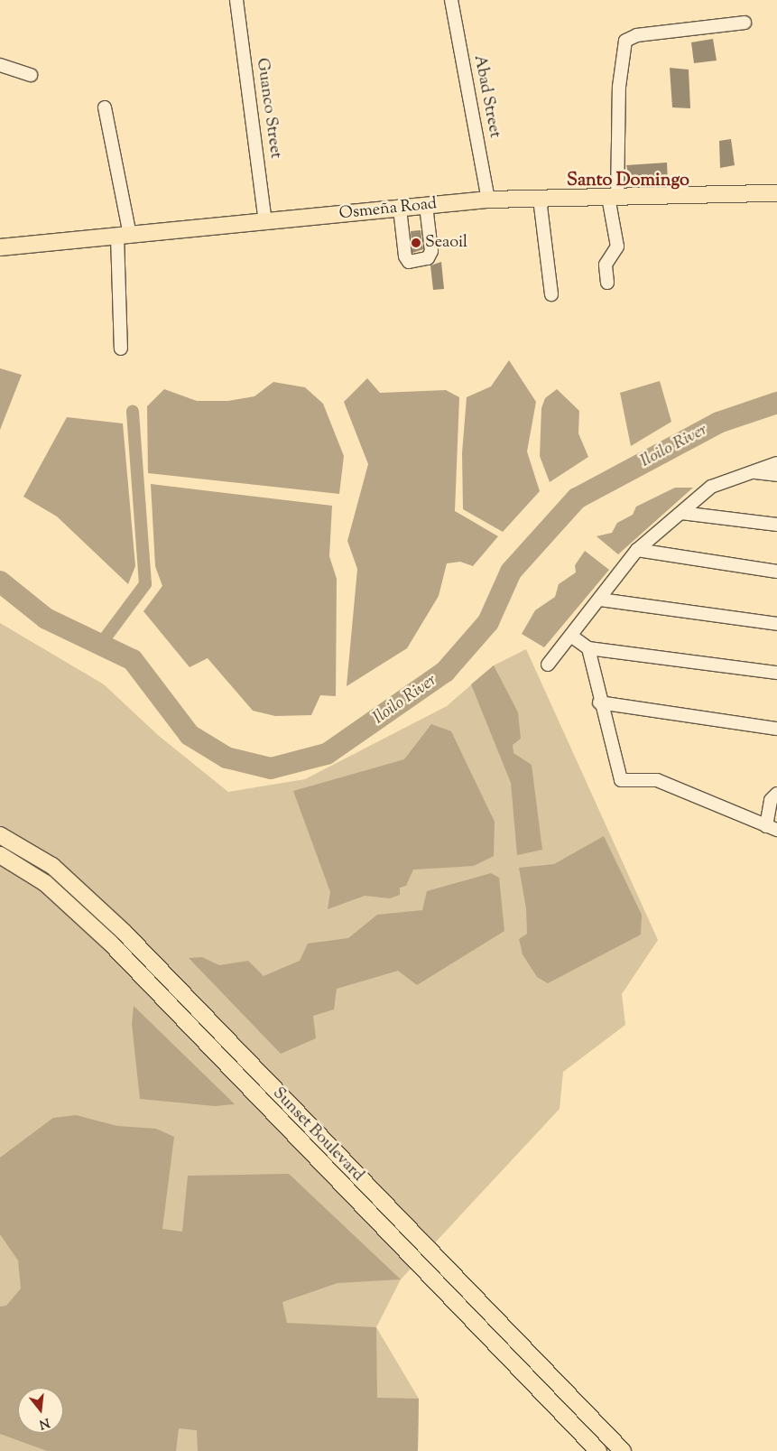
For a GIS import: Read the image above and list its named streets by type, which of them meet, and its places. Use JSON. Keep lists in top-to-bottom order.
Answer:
{
  "streets": {
    "main road": ["Osmeña Road", "Sunset Boulevard"],
    "street": ["Abad Street", "Guanco Street"]
  },
  "crossings": [
    ["Abad Street", "Osmeña Road"],
    ["Guanco Street", "Osmeña Road"]
  ],
  "districts": ["Santo Domingo"],
  "water": ["Iloilo River"],
  "places": ["Seaoil"],
  "north": "bottom"
}
